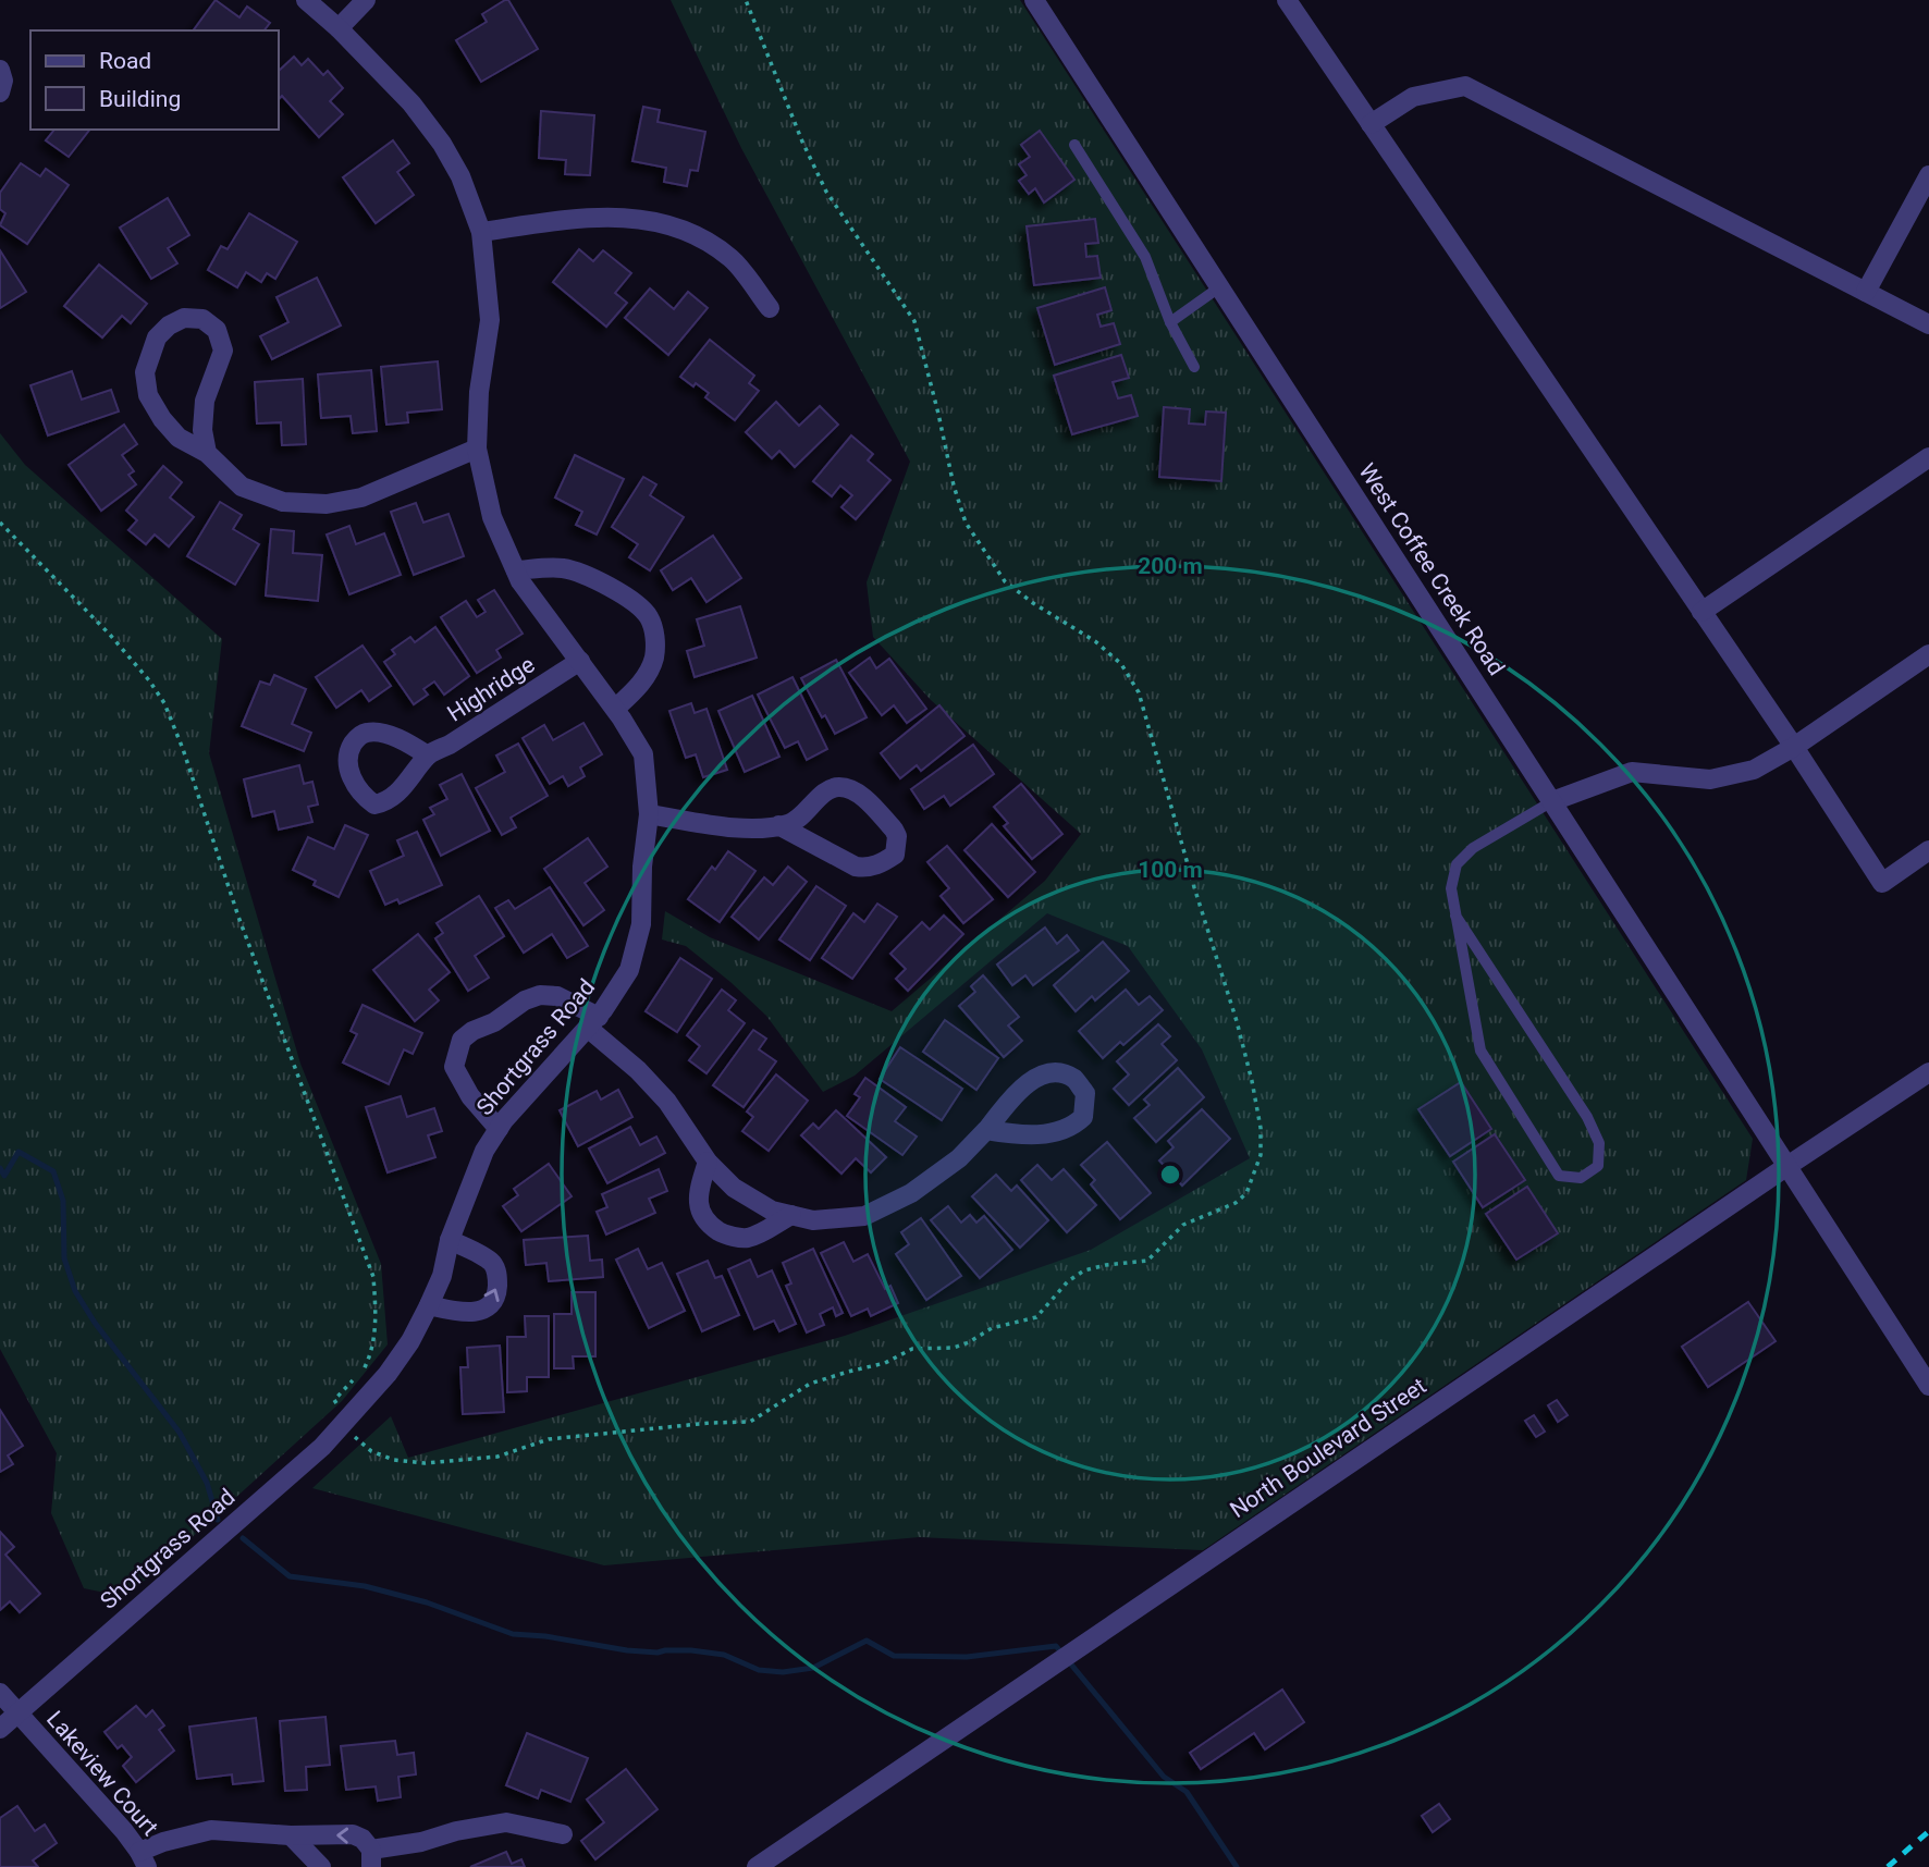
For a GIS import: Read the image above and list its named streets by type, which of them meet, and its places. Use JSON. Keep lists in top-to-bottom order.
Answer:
{
  "streets": {
    "street": [
      "West Coffee Creek Road",
      "Highridge",
      "Shortgrass Road",
      "North Boulevard Street",
      "Lakeview Court"
    ]
  },
  "crossings": [
    ["West Coffee Creek Road", "North Boulevard Street"],
    ["Highridge", "Shortgrass Road"],
    ["Shortgrass Road", "Lakeview Court"]
  ],
  "legend": ["Road", "Building"],
  "rings": ["200 m", "100 m"]
}
